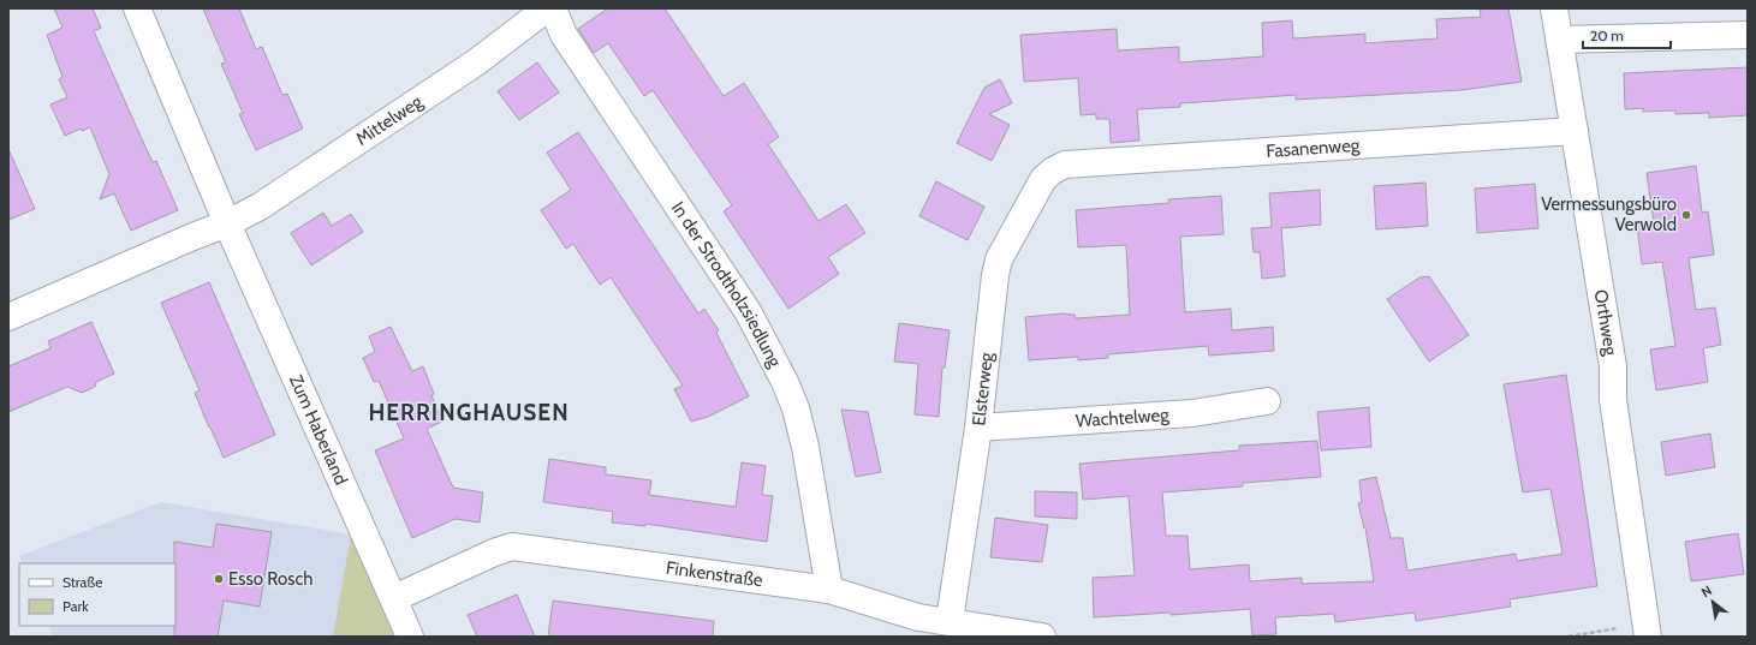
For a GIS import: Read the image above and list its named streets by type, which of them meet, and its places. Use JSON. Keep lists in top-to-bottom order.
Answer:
{
  "streets": {
    "street": [
      "Mittelweg",
      "Fasanenweg",
      "In der Strodtholzsiedlung",
      "Orthweg",
      "Elsterweg",
      "Wachtelweg",
      "Zum Haberland",
      "Finkenstraße"
    ]
  },
  "crossings": [
    ["Mittelweg", "Zum Haberland"],
    ["Fasanenweg", "Orthweg"],
    ["Fasanenweg", "Elsterweg"],
    ["In der Strodtholzsiedlung", "Finkenstraße"],
    ["Elsterweg", "Wachtelweg"],
    ["Elsterweg", "Finkenstraße"],
    ["Zum Haberland", "Finkenstraße"]
  ],
  "districts": ["HERRINGHAUSEN"],
  "places": ["Vermessungsbüro Verwold", "Esso Rosch"],
  "legend": ["Straße", "Park"],
  "scale_bar": "20 m",
  "north": "top left"
}
